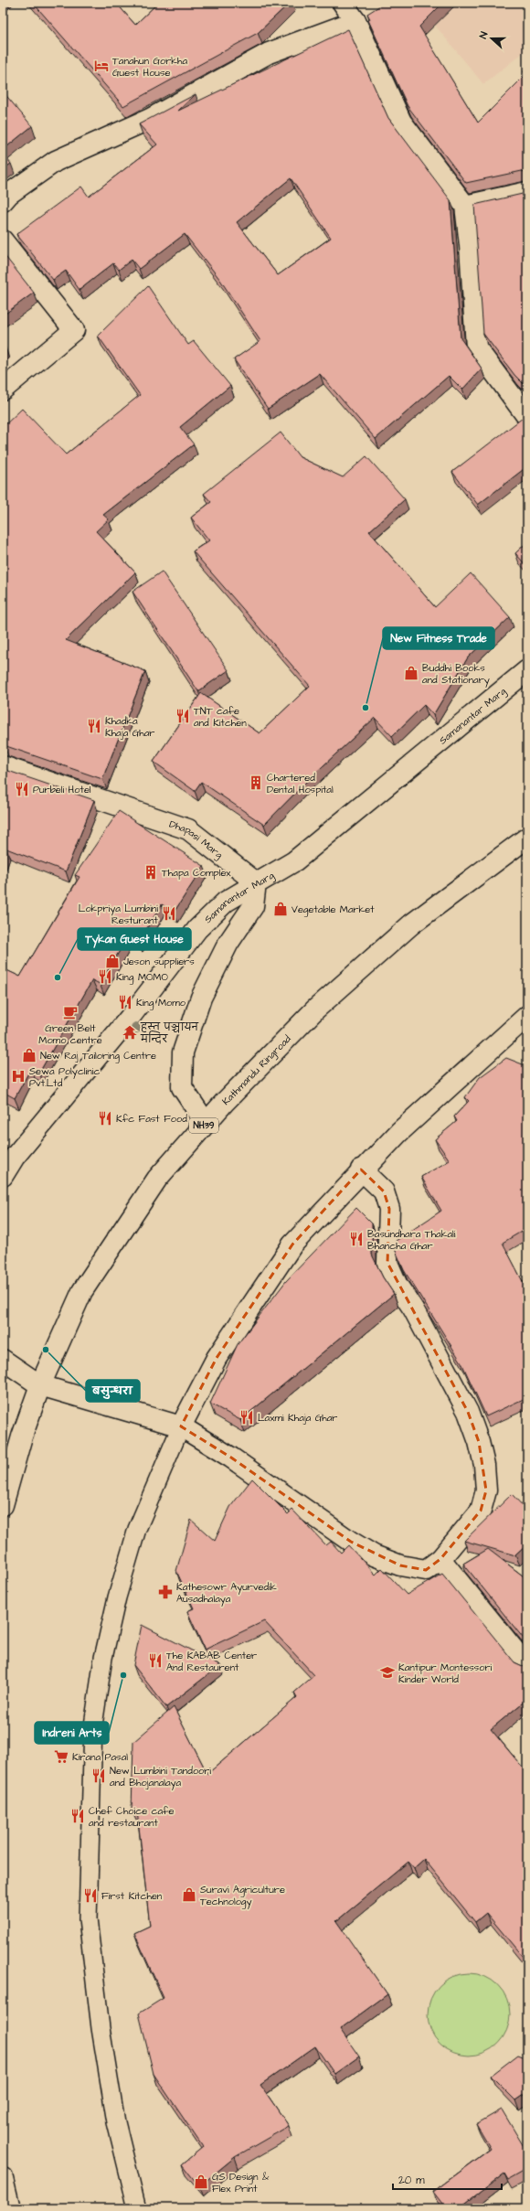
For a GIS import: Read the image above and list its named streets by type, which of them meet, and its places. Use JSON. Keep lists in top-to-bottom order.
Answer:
{
  "streets": {
    "main road": [
      "Samanantar Marg",
      "Dhapasi Marg",
      "Kathmandu Ringroad",
      "NH39"
    ]
  },
  "crossings": [
    ["Samanantar Marg", "Dhapasi Marg"]
  ],
  "places": {
    "hotel": ["Tanahun Gorkha Guest House"],
    "shop": [
      "Buddhi Books and Stationary",
      "Vegetable Market",
      "Jeson suppliers",
      "New Raj Tailoring Centre",
      "Suravi Agriculture Technology",
      "GS Design & Flex Print"
    ],
    "other": [
      "New Fitness Trade",
      "Tykan Guest House",
      "बसुन्धरा",
      "Indreni Arts"
    ],
    "restaurant": [
      "TNT cafe and Kitchen",
      "Khadka Khaja Ghar",
      "Purbeli Hotel",
      "Lokpriya Lumbini Resturant",
      "King MOMO",
      "King Momo",
      "Kfc Fast Food",
      "Basundhara Thakali Bhancha Ghar",
      "Laxmi Khaja Ghar",
      "The KABAB Center And Restaurent",
      "New Lumbini Tandoori and Bhojanalaya",
      "Chef Choice cafe and restaurant",
      "First Kitchen"
    ],
    "building": ["Chartered Dental Hospital", "Thapa Complex"],
    "cafe": ["Green Belt Momo centre"],
    "temple": ["हस्त पञ्चायन मन्दिर"],
    "hospital": ["Sewa Polyclinic Pvt.Ltd"],
    "pharmacy": ["Kathesowr Ayurvedik Ausadhalaya"],
    "school or university": ["Kantipur Montessori Kinder World"],
    "supermarket": ["Kirana Pasal"]
  },
  "scale_bar": "20 m",
  "north": "left"
}
